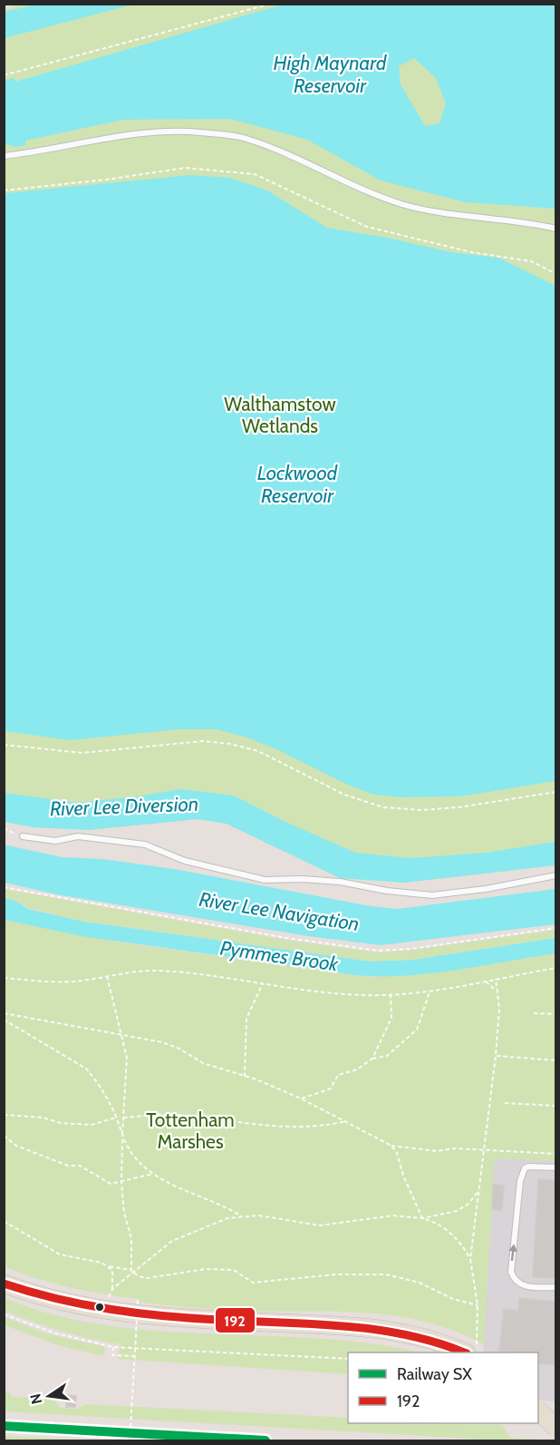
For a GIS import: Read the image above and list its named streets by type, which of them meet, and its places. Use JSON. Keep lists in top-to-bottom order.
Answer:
{
  "water": [
    "High Maynard Reservoir",
    "Lockwood Reservoir",
    "River Lee Diversion",
    "River Lee Navigation",
    "Pymmes Brook"
  ],
  "parks": ["Walthamstow Wetlands", "Tottenham Marshes"],
  "lines": ["transit line 192", "rail line SX"],
  "legend": ["Railway SX", "192"],
  "north": "left"
}
